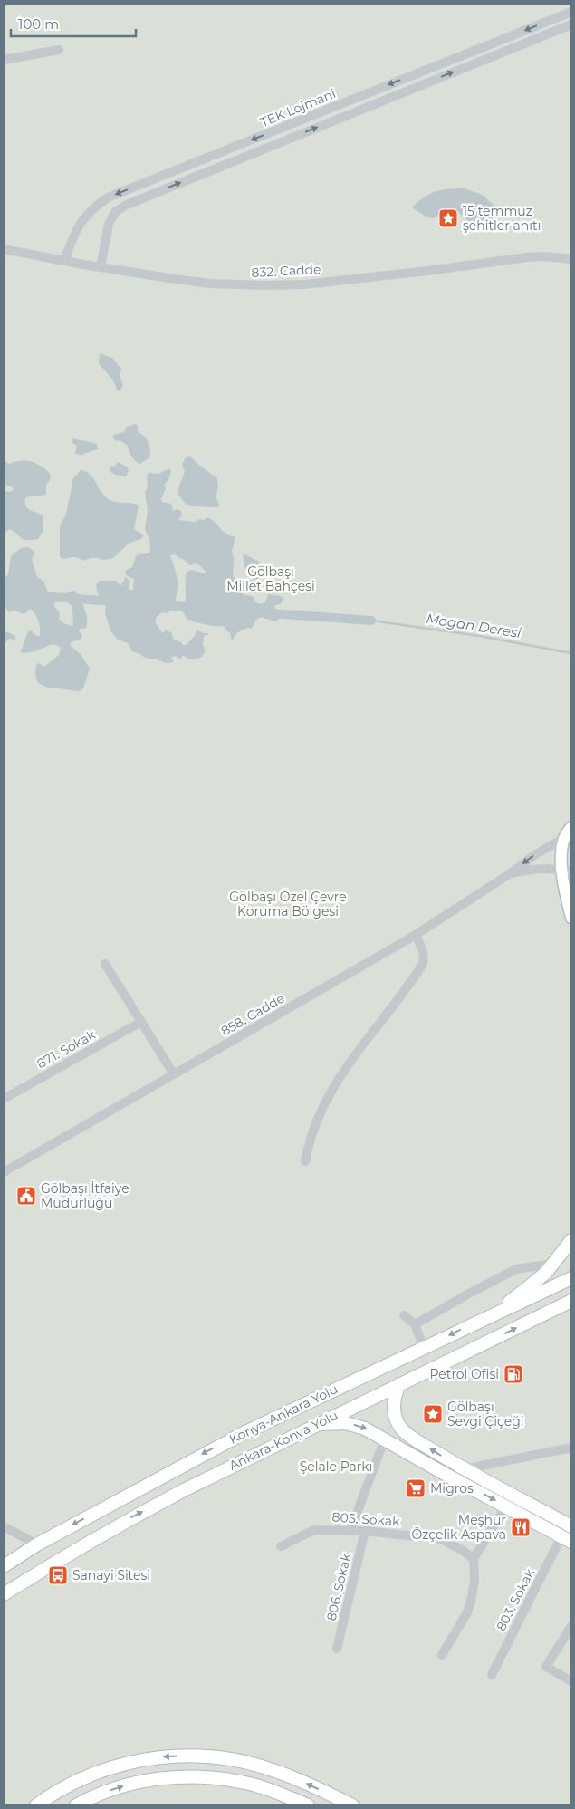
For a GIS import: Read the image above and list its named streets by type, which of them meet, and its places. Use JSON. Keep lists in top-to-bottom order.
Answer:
{
  "streets": {
    "highway": ["Konya-Ankara Yolu", "Ankara-Konya Yolu"],
    "street": [
      "TEK Lojmani",
      "832. Cadde",
      "858. Cadde",
      "871. Sokak",
      "805. Sokak",
      "806. Sokak",
      "803. Sokak"
    ]
  },
  "crossings": [
    ["TEK Lojmani", "832. Cadde"],
    ["805. Sokak", "806. Sokak"]
  ],
  "one_way": ["Konya-Ankara Yolu", "Ankara-Konya Yolu"],
  "water": ["Mogan Deresi"],
  "parks": ["Gölbaşı Millet Bahçesi", "Gölbaşı Özel Çevre Koruma Bölgesi", "Şelale Parkı"],
  "places": {
    "place": ["15 temmuz şehitler anıtı", "Gölbaşı Sevgi Çiçeği"],
    "public building": ["Gölbaşı İtfaiye Müdürlüğü"],
    "fuel station": ["Petrol Ofisi"],
    "supermarket": ["Migros"],
    "restaurant": ["Meşhur Özçelik Aspava"],
    "bus stop": ["Sanayi Sitesi"]
  },
  "scale_bar": "100 m"
}
